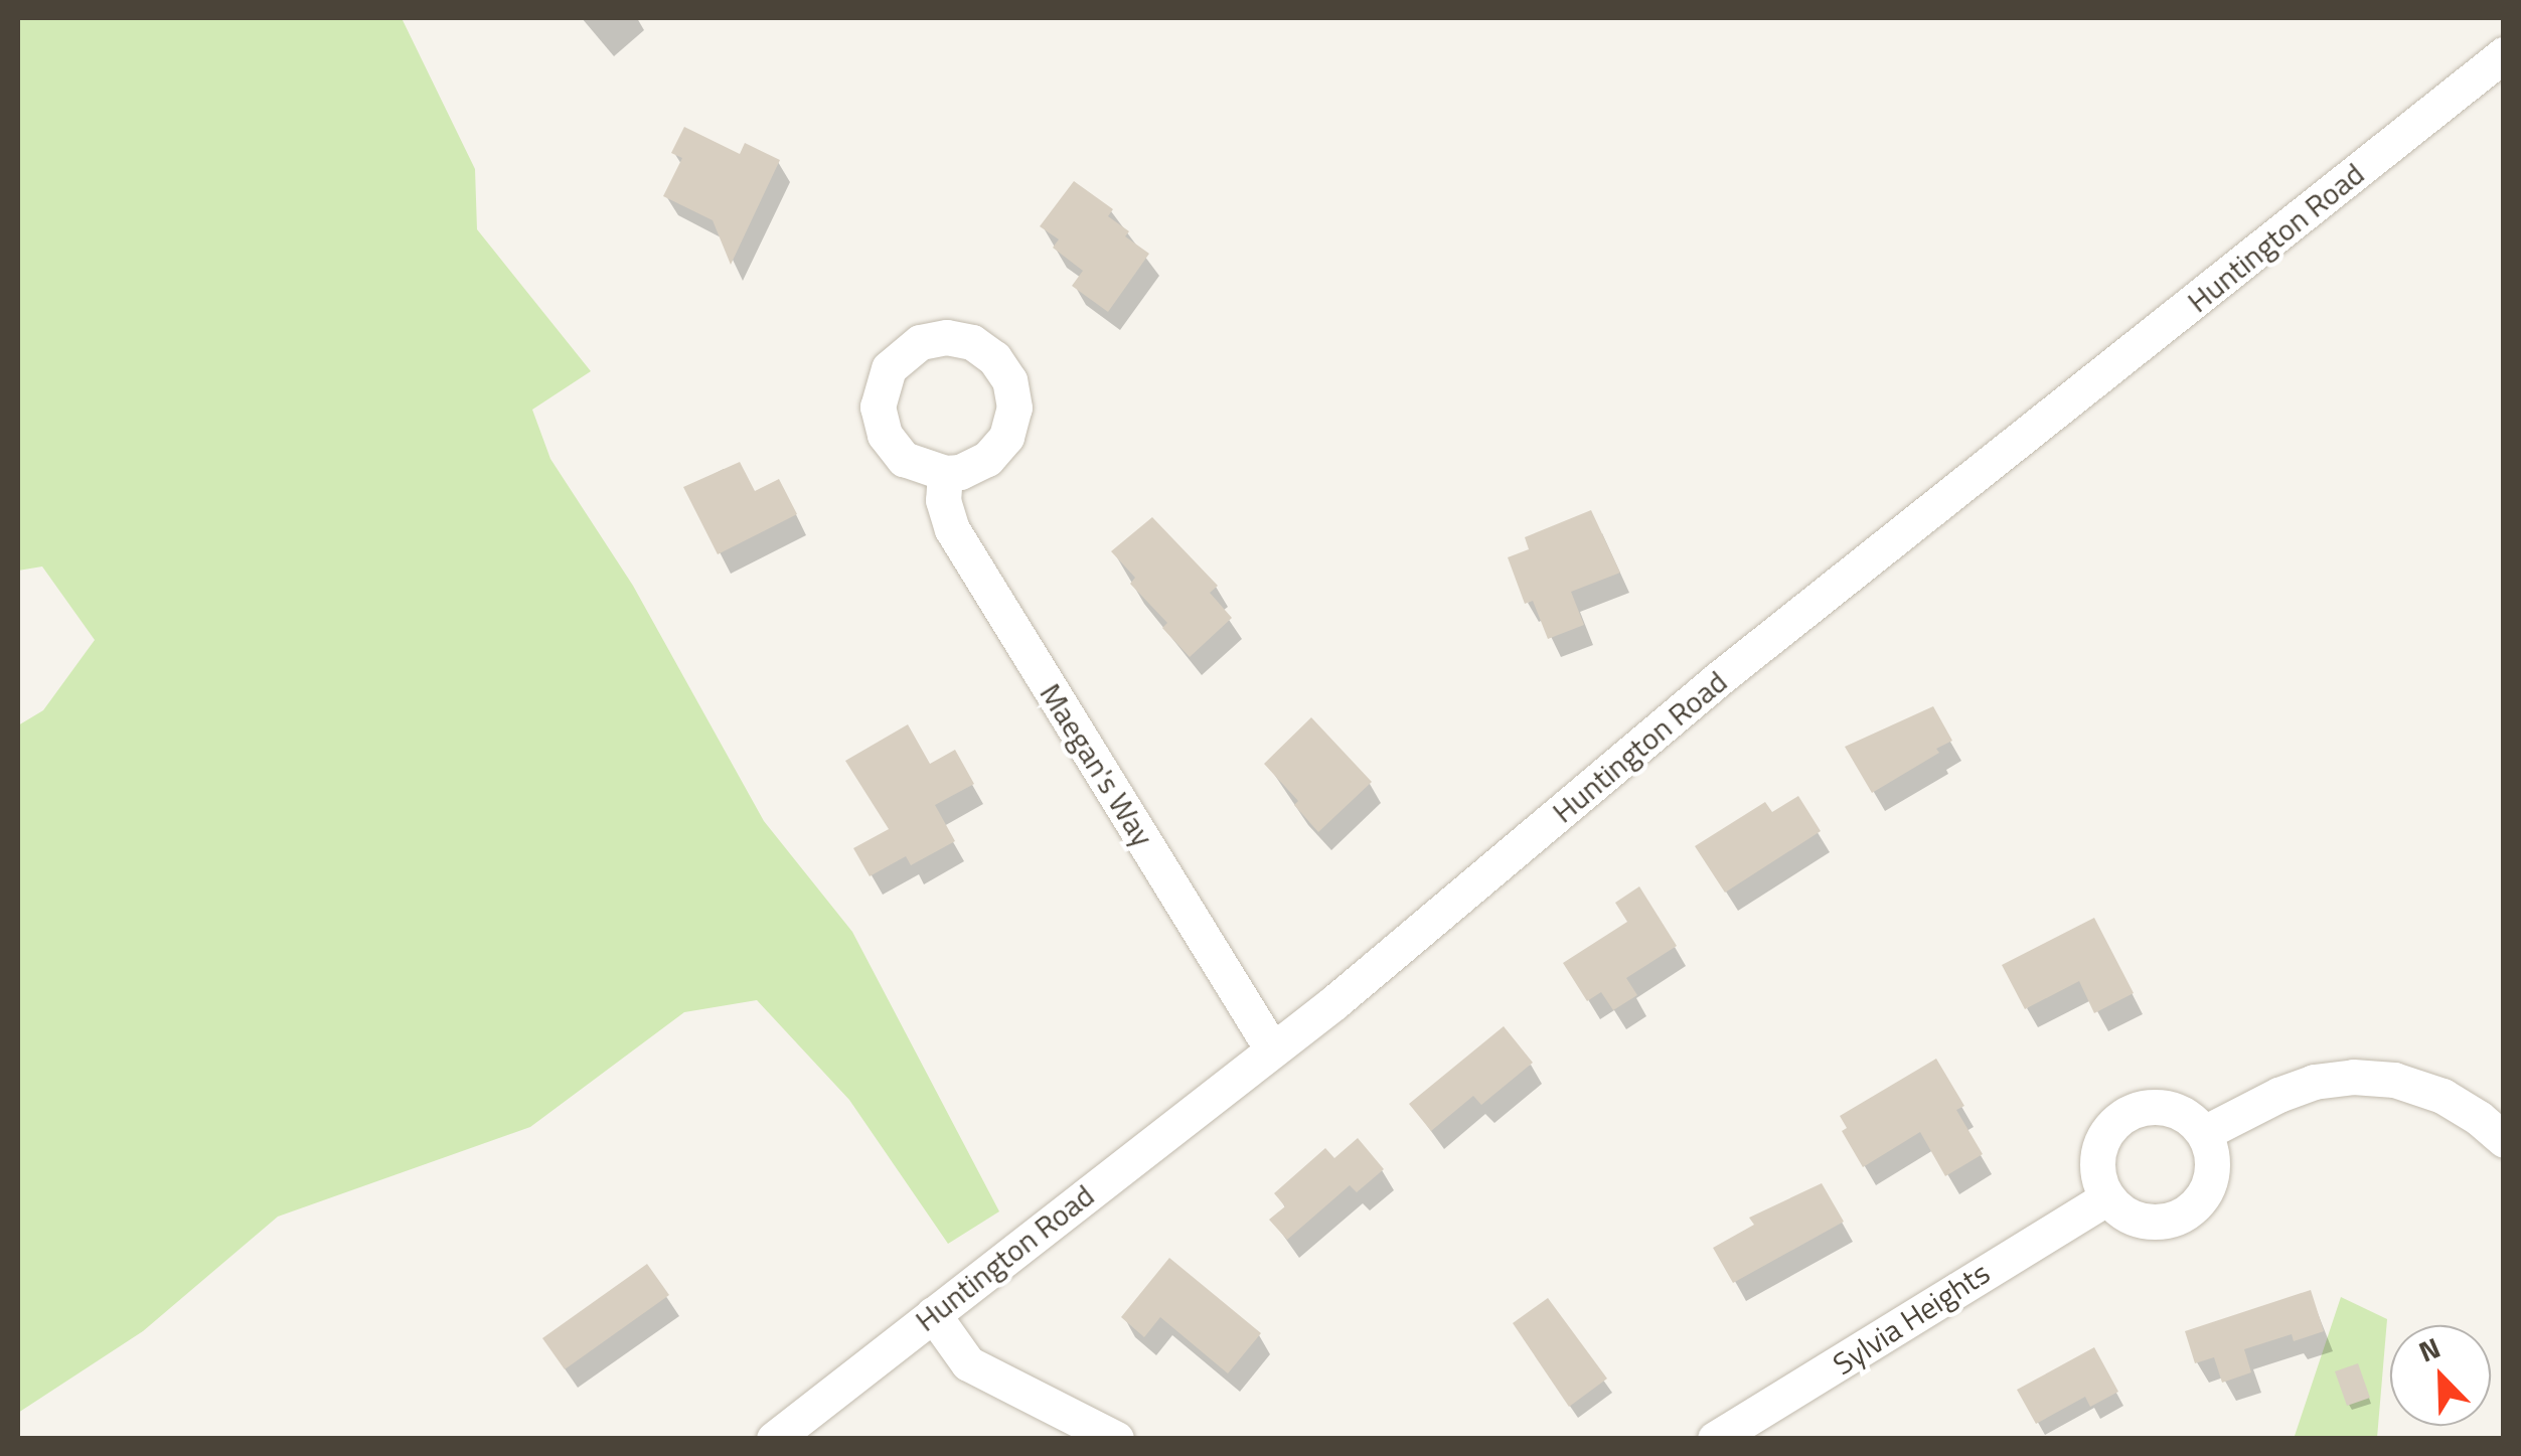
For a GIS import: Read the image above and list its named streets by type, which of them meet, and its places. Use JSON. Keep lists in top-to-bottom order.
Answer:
{
  "streets": {
    "street": ["Huntington Road", "Maegan's Way", "Sylvia Heights"]
  },
  "crossings": [
    ["Huntington Road", "Maegan's Way"]
  ],
  "north": "top left"
}
